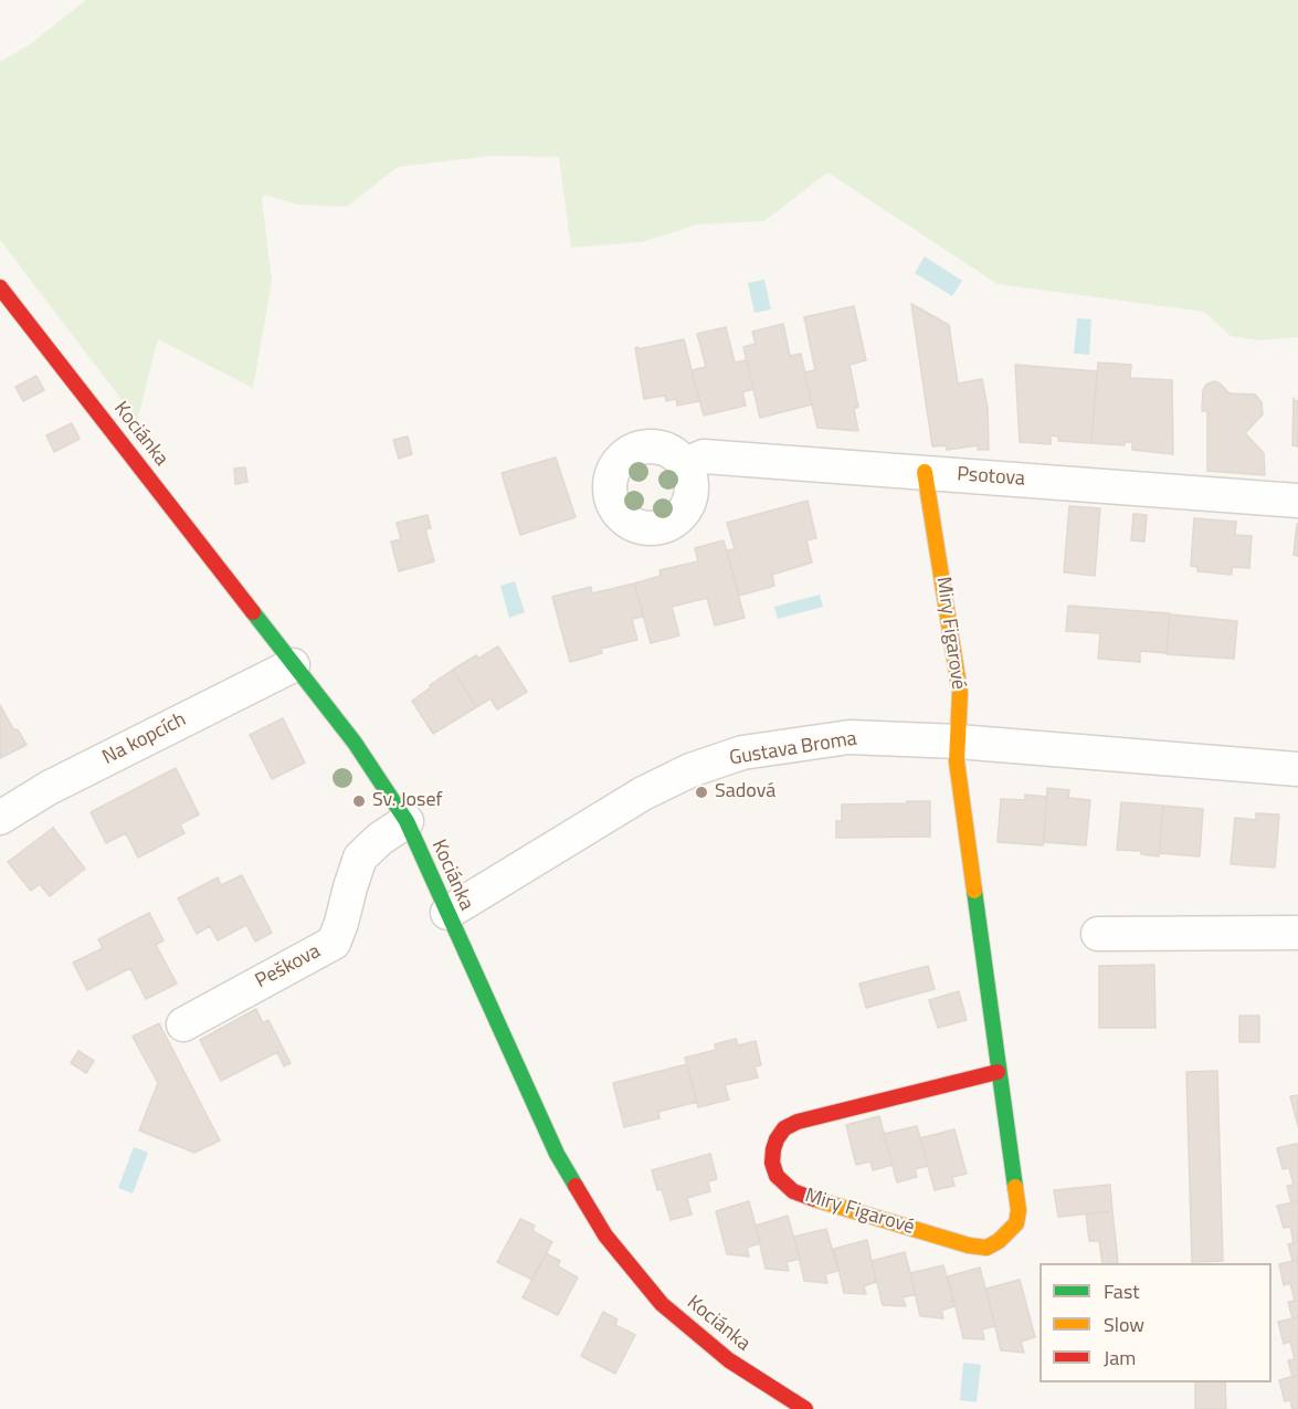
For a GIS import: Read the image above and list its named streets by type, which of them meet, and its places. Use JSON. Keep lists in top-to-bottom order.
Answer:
{
  "streets": {
    "street": [
      "Kociánka",
      "Psotova",
      "Miry Figarové",
      "Na kopcích",
      "Gustava Broma",
      "Peškova"
    ]
  },
  "crossings": [
    ["Kociánka", "Na kopcích"],
    ["Kociánka", "Gustava Broma"],
    ["Kociánka", "Peškova"],
    ["Psotova", "Miry Figarové"],
    ["Miry Figarové", "Gustava Broma"]
  ],
  "places": ["Sadová", "Sv. Josef"],
  "legend": ["Fast", "Slow", "Jam"]
}
